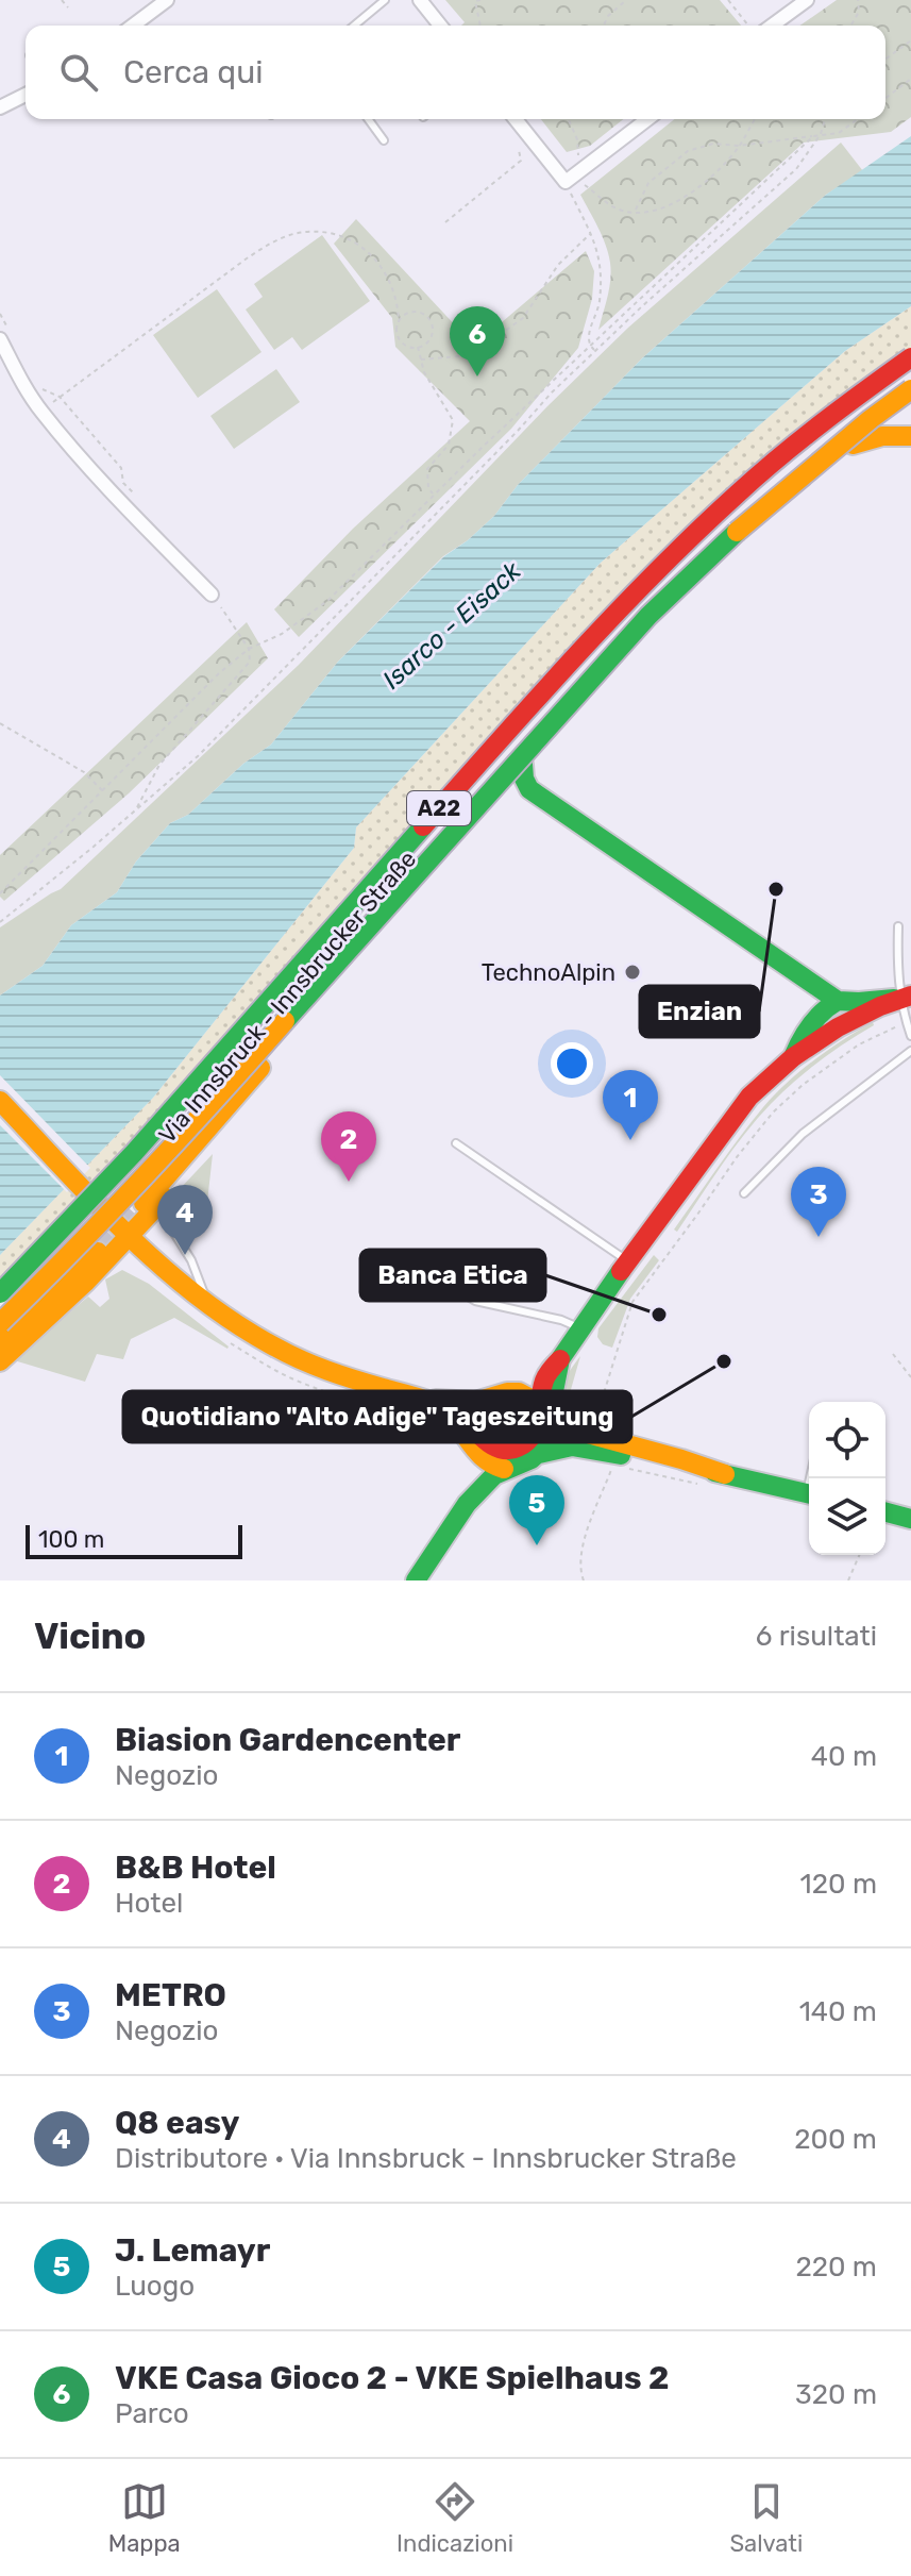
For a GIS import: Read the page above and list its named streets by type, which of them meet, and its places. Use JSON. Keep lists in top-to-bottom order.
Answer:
{
  "streets": {
    "main road": ["A22", "Via Innsbruck - Innsbrucker Straße"]
  },
  "water": ["Isarco - Eisack"],
  "places": [
    "Enzian",
    "TechnoAlpin",
    "Banca Etica",
    "Quotidiano \"Alto Adige\" Tageszeitung"
  ],
  "scale_bar": "100 m",
  "page": {
    "search": "Cerca qui",
    "pins": [
      "6",
      "1",
      "2",
      "3",
      "4",
      "5"
    ],
    "scale": "100 m",
    "heading": ["Vicino", "6 risultati"],
    "list": [
      {
        "mark": "1",
        "name": "Biasion Gardencenter",
        "note": "Negozio",
        "value": "40 m"
      },
      {
        "mark": "2",
        "name": "B&B Hotel",
        "note": "Hotel",
        "value": "120 m"
      },
      {
        "mark": "3",
        "name": "METRO",
        "note": "Negozio",
        "value": "140 m"
      },
      {
        "mark": "4",
        "name": "Q8 easy",
        "note": "Distributore · Via Innsbruck - Innsbrucker Straße",
        "value": "200 m"
      },
      {
        "mark": "5",
        "name": "J. Lemayr",
        "note": "Luogo",
        "value": "220 m"
      },
      {
        "mark": "6",
        "name": "VKE Casa Gioco 2 - VKE Spielhaus 2",
        "note": "Parco",
        "value": "320 m"
      }
    ],
    "nav": ["Mappa", "Indicazioni", "Salvati"]
  }
}
